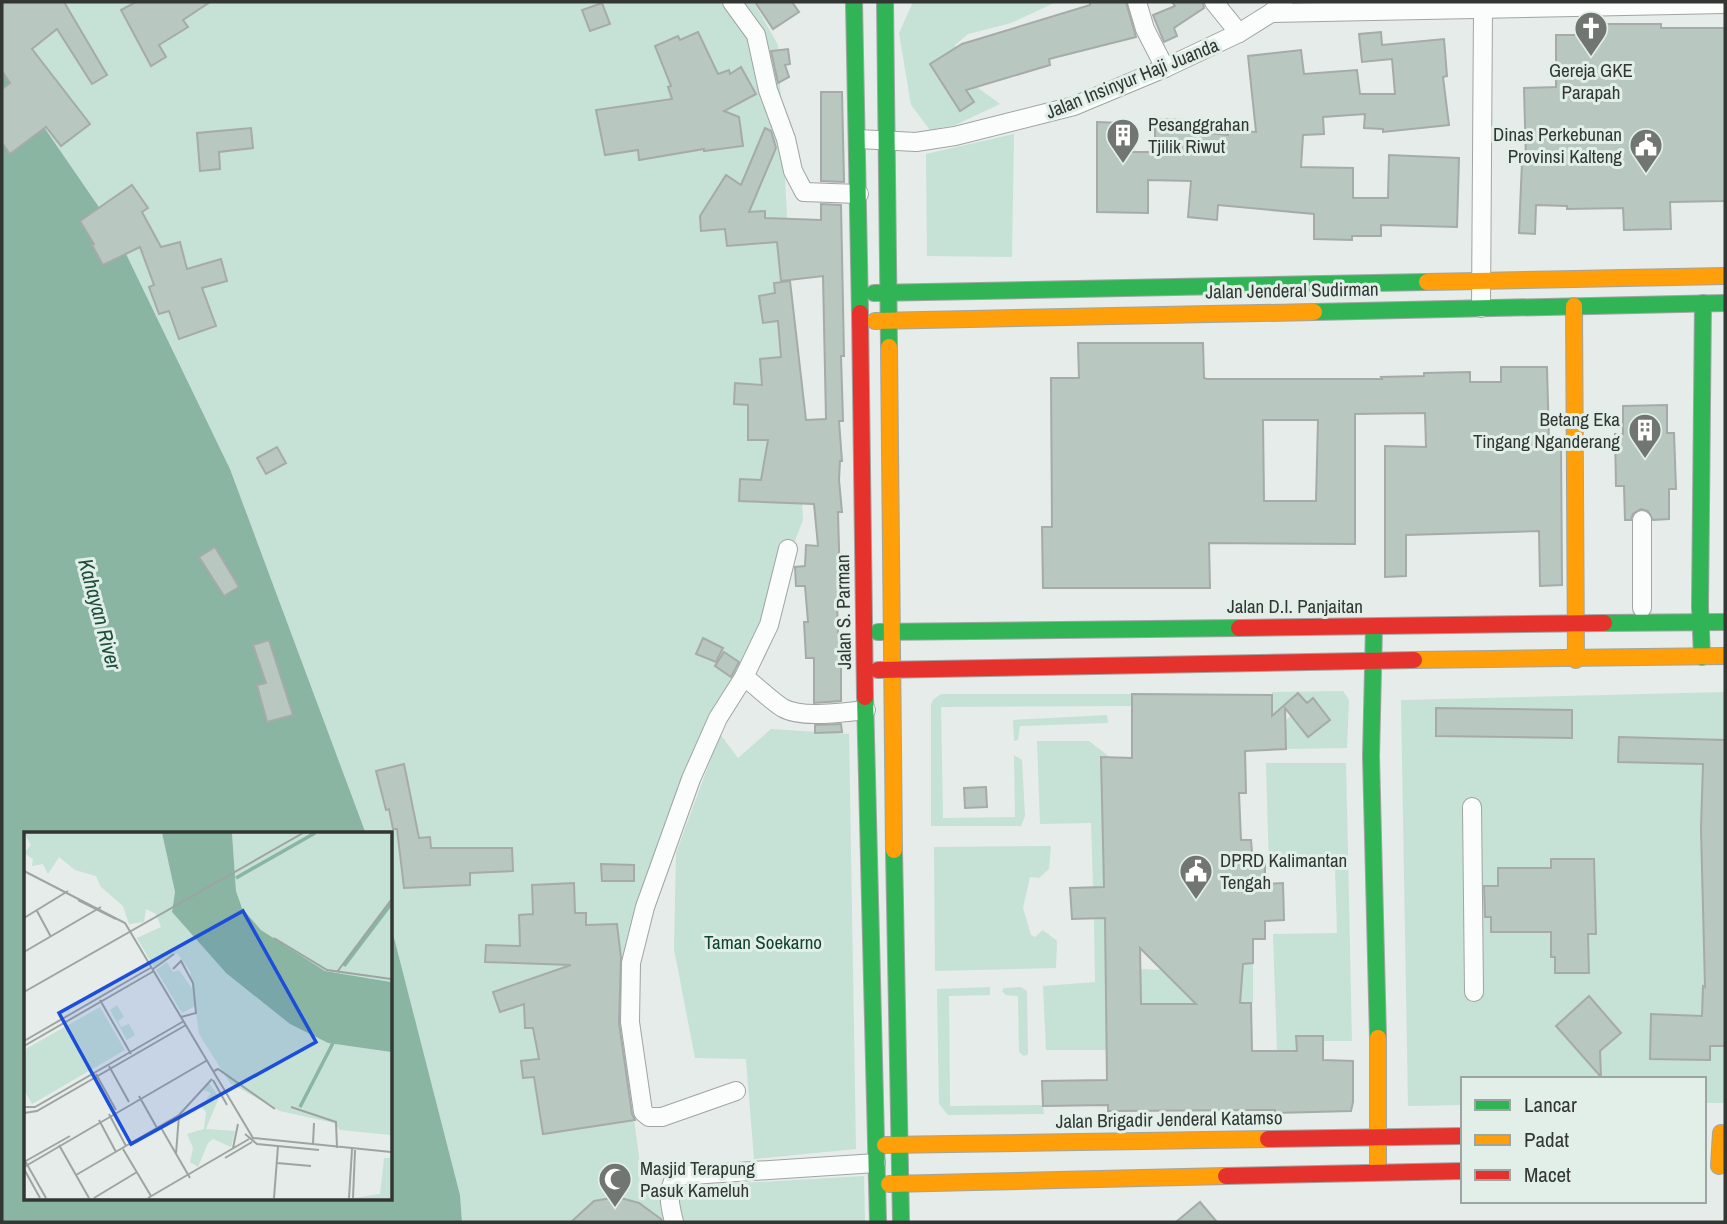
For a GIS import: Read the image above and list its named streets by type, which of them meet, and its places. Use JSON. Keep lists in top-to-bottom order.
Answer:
{
  "streets": {
    "main road": [
      "Jalan Jenderal Sudirman",
      "Jalan D.I. Panjaitan",
      "Jalan S. Parman",
      "Jalan Brigadir Jenderal Katamso"
    ],
    "street": ["Jalan Insinyur Haji Juanda"]
  },
  "crossings": [
    ["Jalan Insinyur Haji Juanda", "Jalan S. Parman"],
    ["Jalan Jenderal Sudirman", "Jalan S. Parman"],
    ["Jalan D.I. Panjaitan", "Jalan S. Parman"],
    ["Jalan S. Parman", "Jalan Brigadir Jenderal Katamso"]
  ],
  "water": ["Kahayan River"],
  "parks": ["Taman Soekarno"],
  "places": {
    "church": ["Gereja GKE Parapah"],
    "building": ["Pesanggrahan Tjilik Riwut", "Betang Eka Tingang Nganderang"],
    "public building": ["Dinas Perkebunan Provinsi Kalteng", "DPRD Kalimantan Tengah"],
    "mosque": ["Masjid Terapung Pasuk Kameluh"]
  },
  "legend": ["Lancar", "Padat", "Macet"]
}
